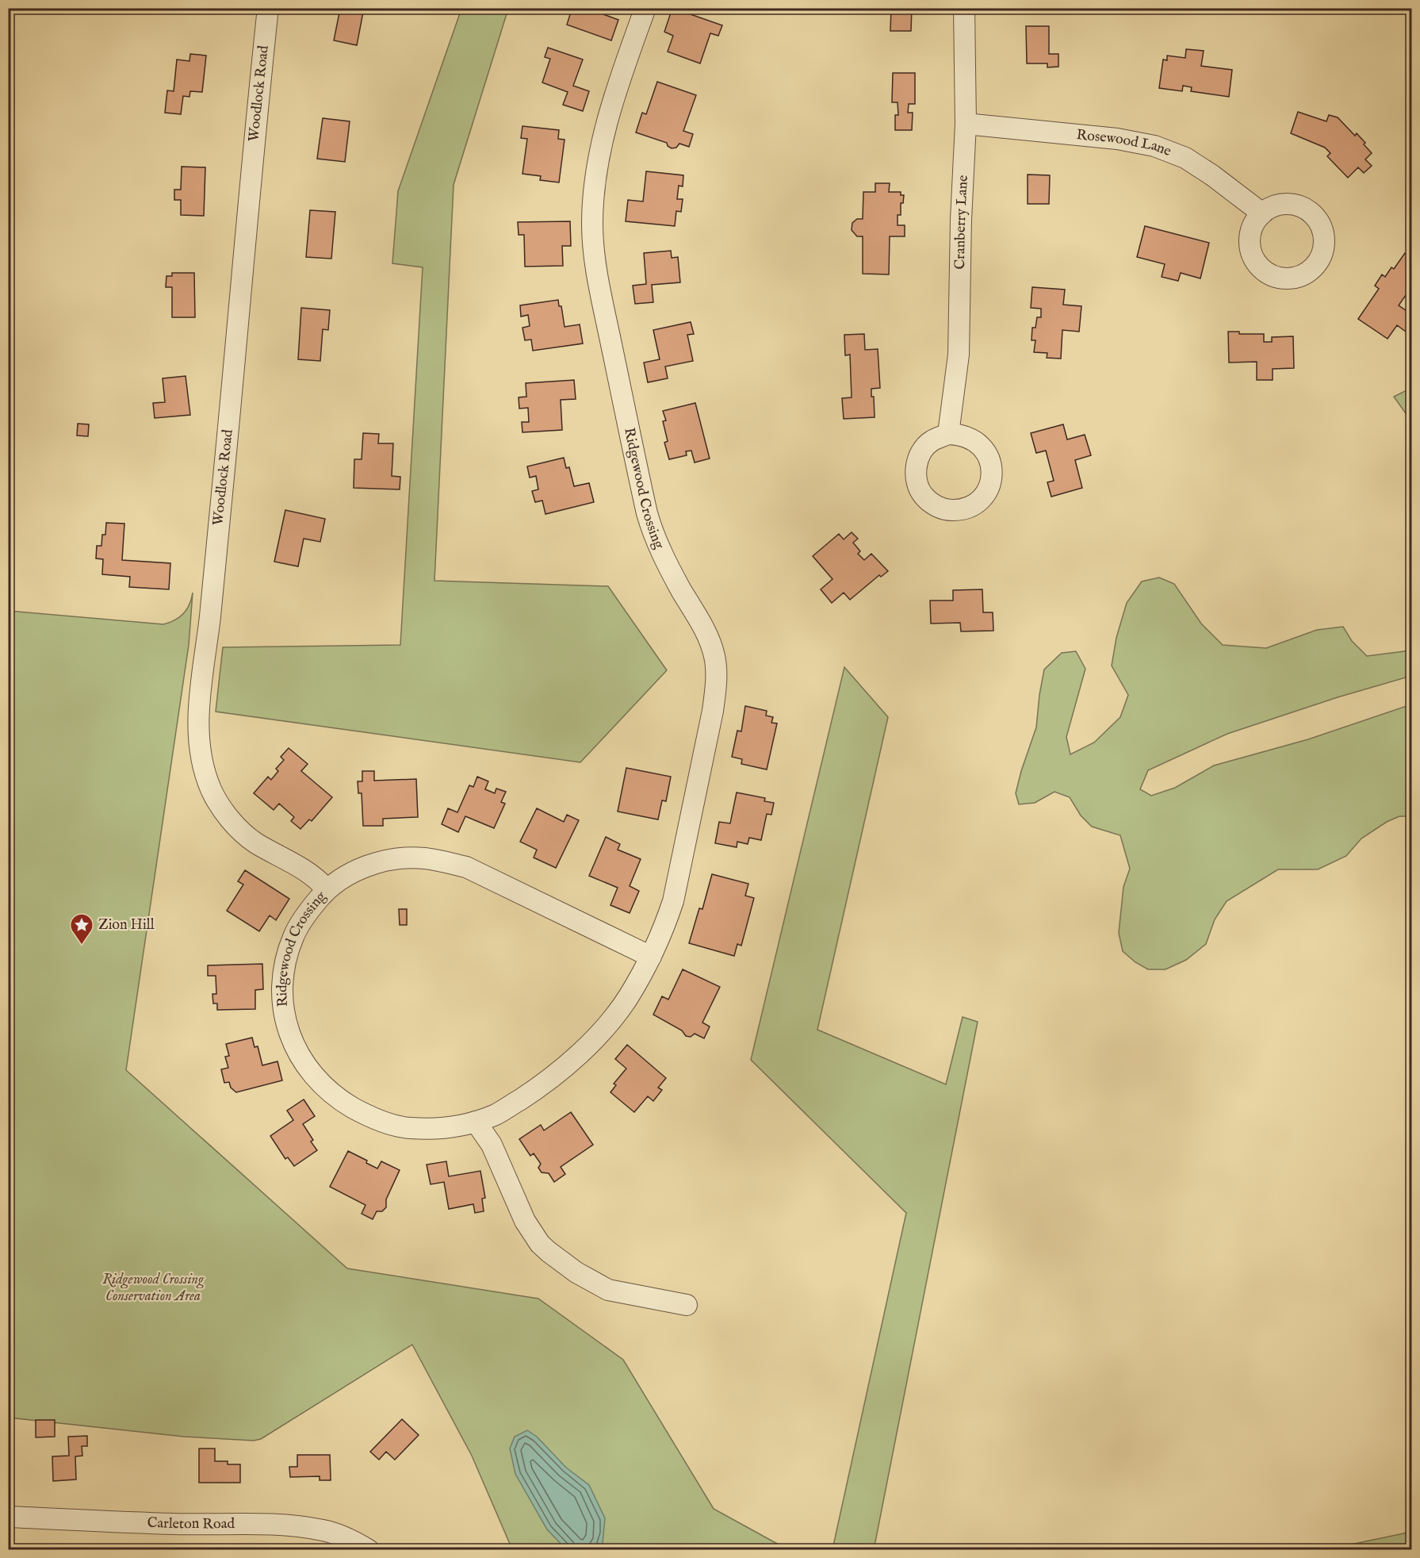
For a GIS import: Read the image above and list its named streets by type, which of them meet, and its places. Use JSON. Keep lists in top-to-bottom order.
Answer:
{
  "streets": {
    "street": [
      "Woodlock Road",
      "Rosewood Lane",
      "Cranberry Lane",
      "Ridgewood Crossing",
      "Carleton Road"
    ]
  },
  "crossings": [
    ["Woodlock Road", "Ridgewood Crossing"],
    ["Rosewood Lane", "Cranberry Lane"]
  ],
  "parks": ["Ridgewood Crossing Conservation Area"],
  "places": {
    "place": ["Zion Hill"]
  }
}
